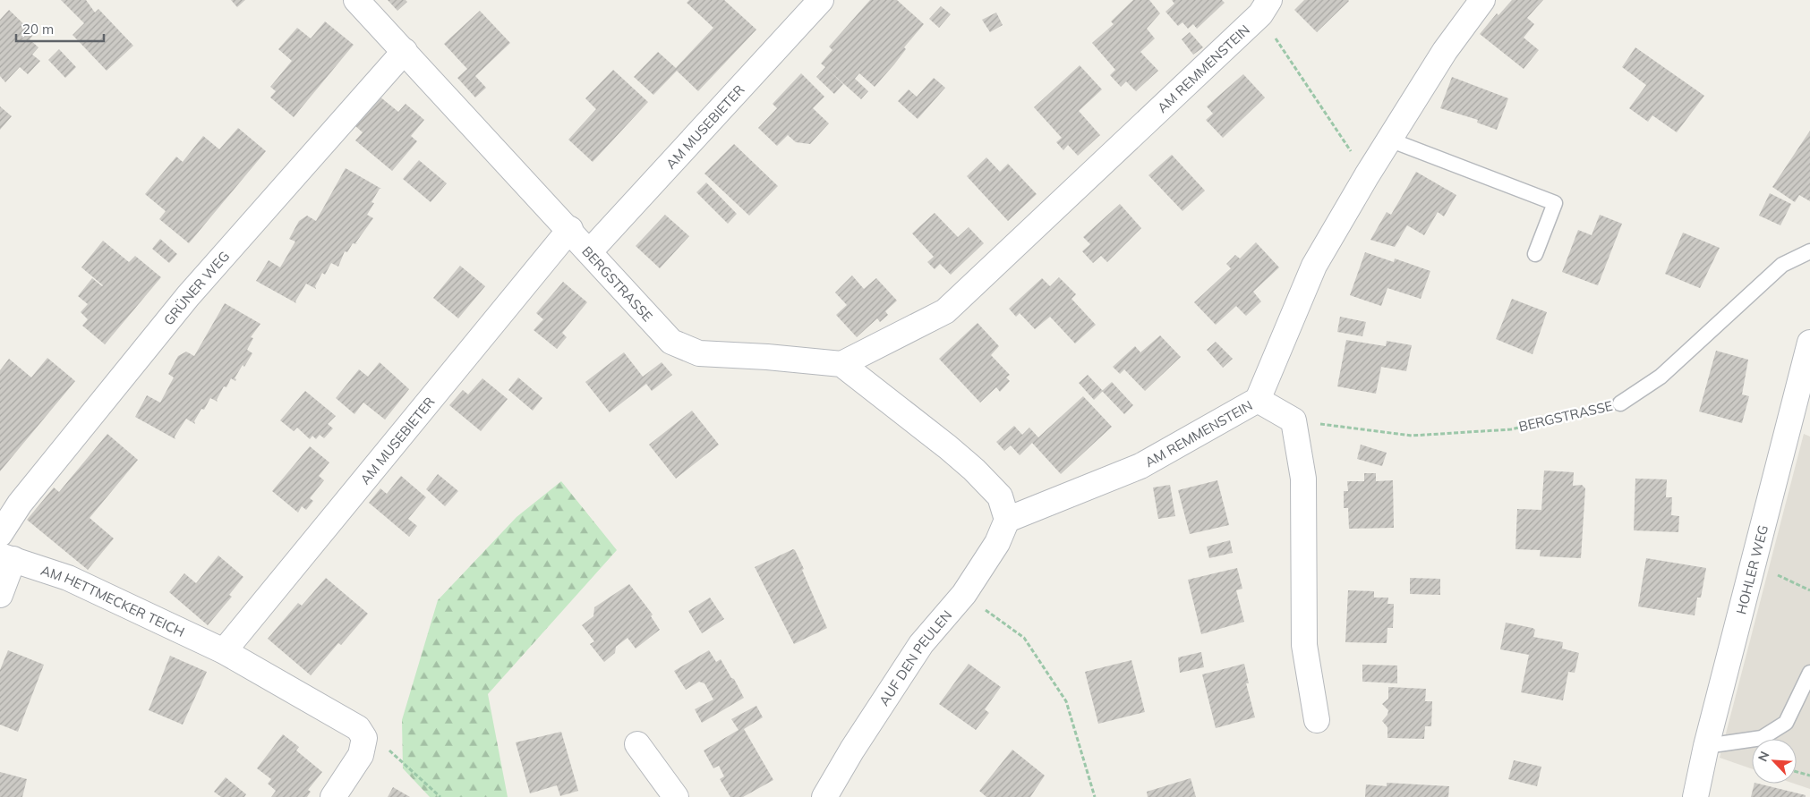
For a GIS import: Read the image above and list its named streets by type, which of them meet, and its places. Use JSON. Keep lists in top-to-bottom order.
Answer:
{
  "streets": {
    "street": [
      "AM REMMENSTEIN",
      "AM MUSEBIETER",
      "BERGSTRASSE",
      "GRÜNER WEG",
      "HOHLER WEG",
      "AM HETTMECKER TEICH",
      "AUF DEN PEULEN"
    ]
  },
  "crossings": [
    ["AM REMMENSTEIN", "BERGSTRASSE"],
    ["AM REMMENSTEIN", "AUF DEN PEULEN"],
    ["AM MUSEBIETER", "BERGSTRASSE"],
    ["AM MUSEBIETER", "AM HETTMECKER TEICH"],
    ["BERGSTRASSE", "GRÜNER WEG"]
  ],
  "scale_bar": "20 m",
  "north": "top left"
}
